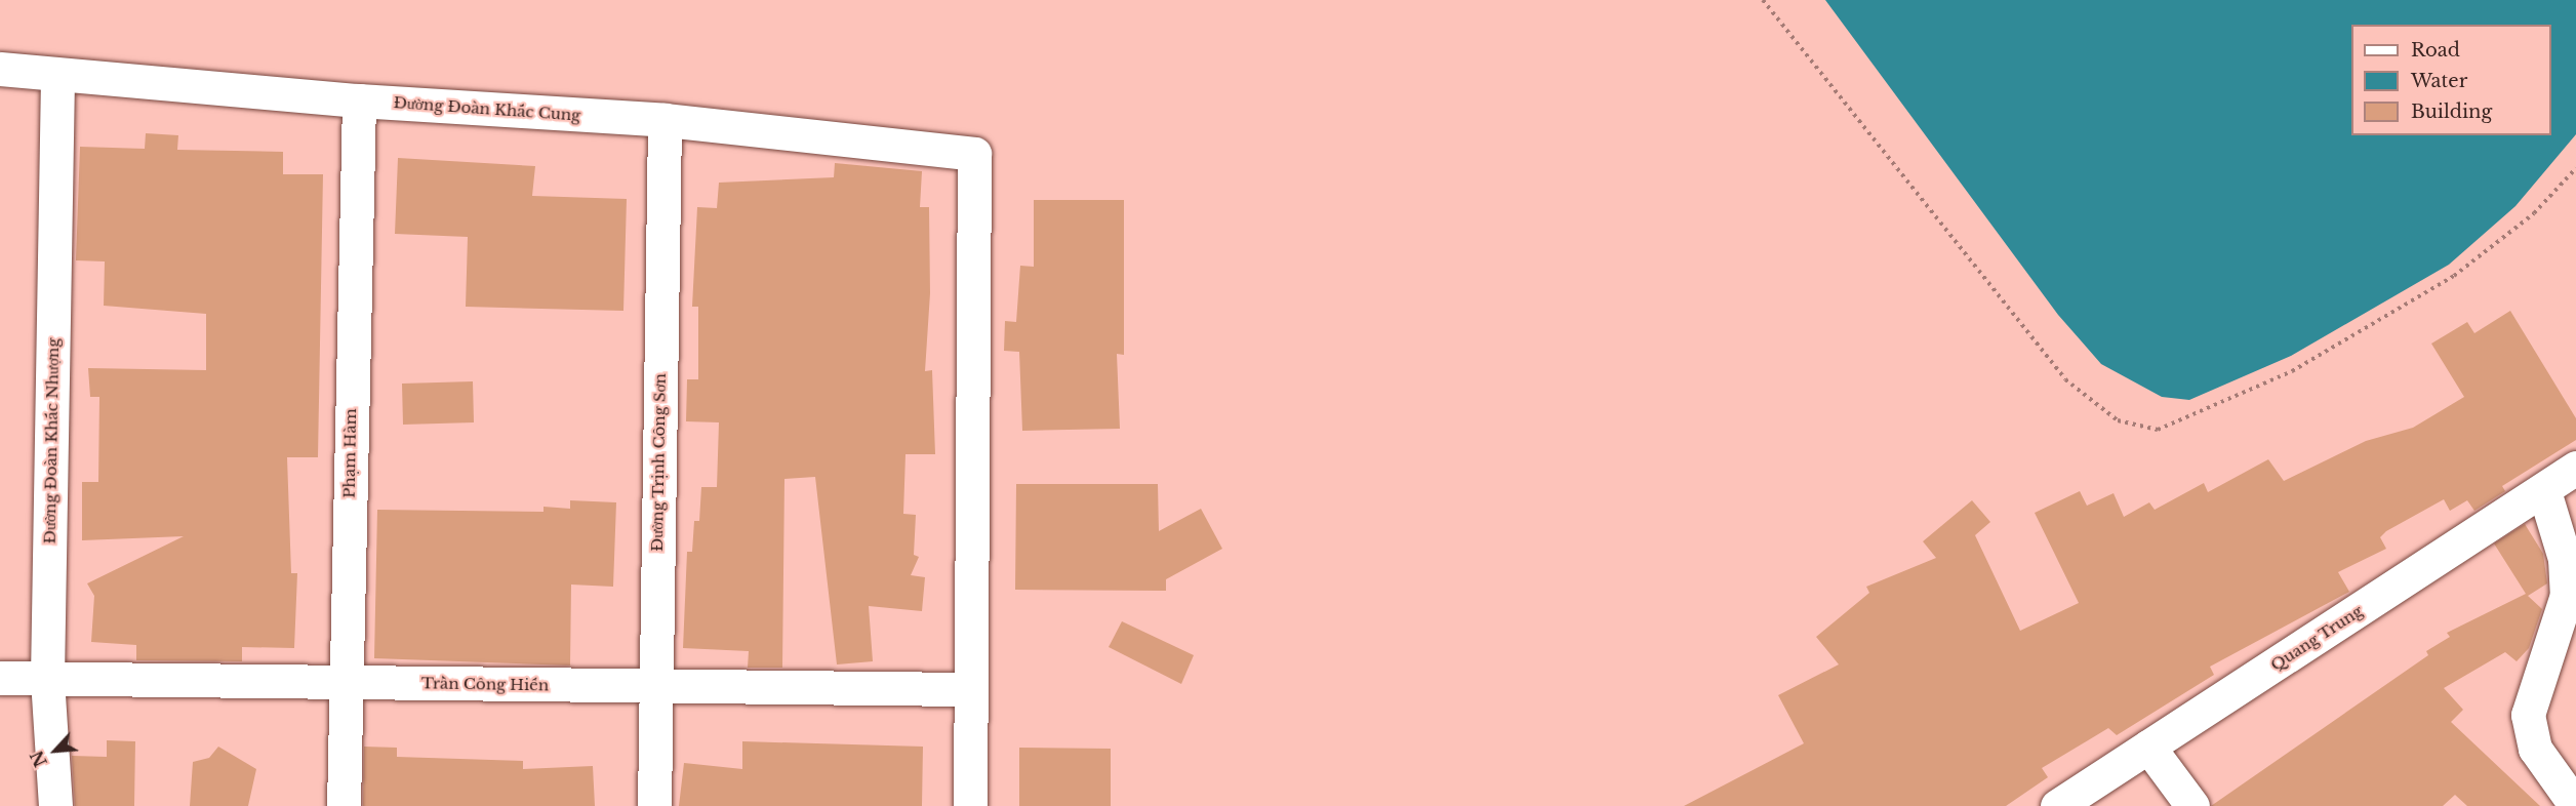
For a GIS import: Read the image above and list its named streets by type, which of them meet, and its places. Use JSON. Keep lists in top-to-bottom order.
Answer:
{
  "streets": {
    "street": [
      "Đường Đoàn Khắc Cung",
      "Đường Đoàn Khắc Nhượng",
      "Phạm Hàm",
      "Đường Trịnh Công Sơn",
      "Quang Trung",
      "Trần Công Hiến"
    ]
  },
  "crossings": [
    ["Đường Đoàn Khắc Cung", "Đường Đoàn Khắc Nhượng"],
    ["Đường Đoàn Khắc Cung", "Phạm Hàm"],
    ["Đường Đoàn Khắc Cung", "Đường Trịnh Công Sơn"],
    ["Đường Đoàn Khắc Cung", "Trần Công Hiến"],
    ["Đường Đoàn Khắc Nhượng", "Trần Công Hiến"],
    ["Phạm Hàm", "Trần Công Hiến"],
    ["Đường Trịnh Công Sơn", "Trần Công Hiến"]
  ],
  "legend": ["Road", "Water", "Building"],
  "north": "bottom left"
}
